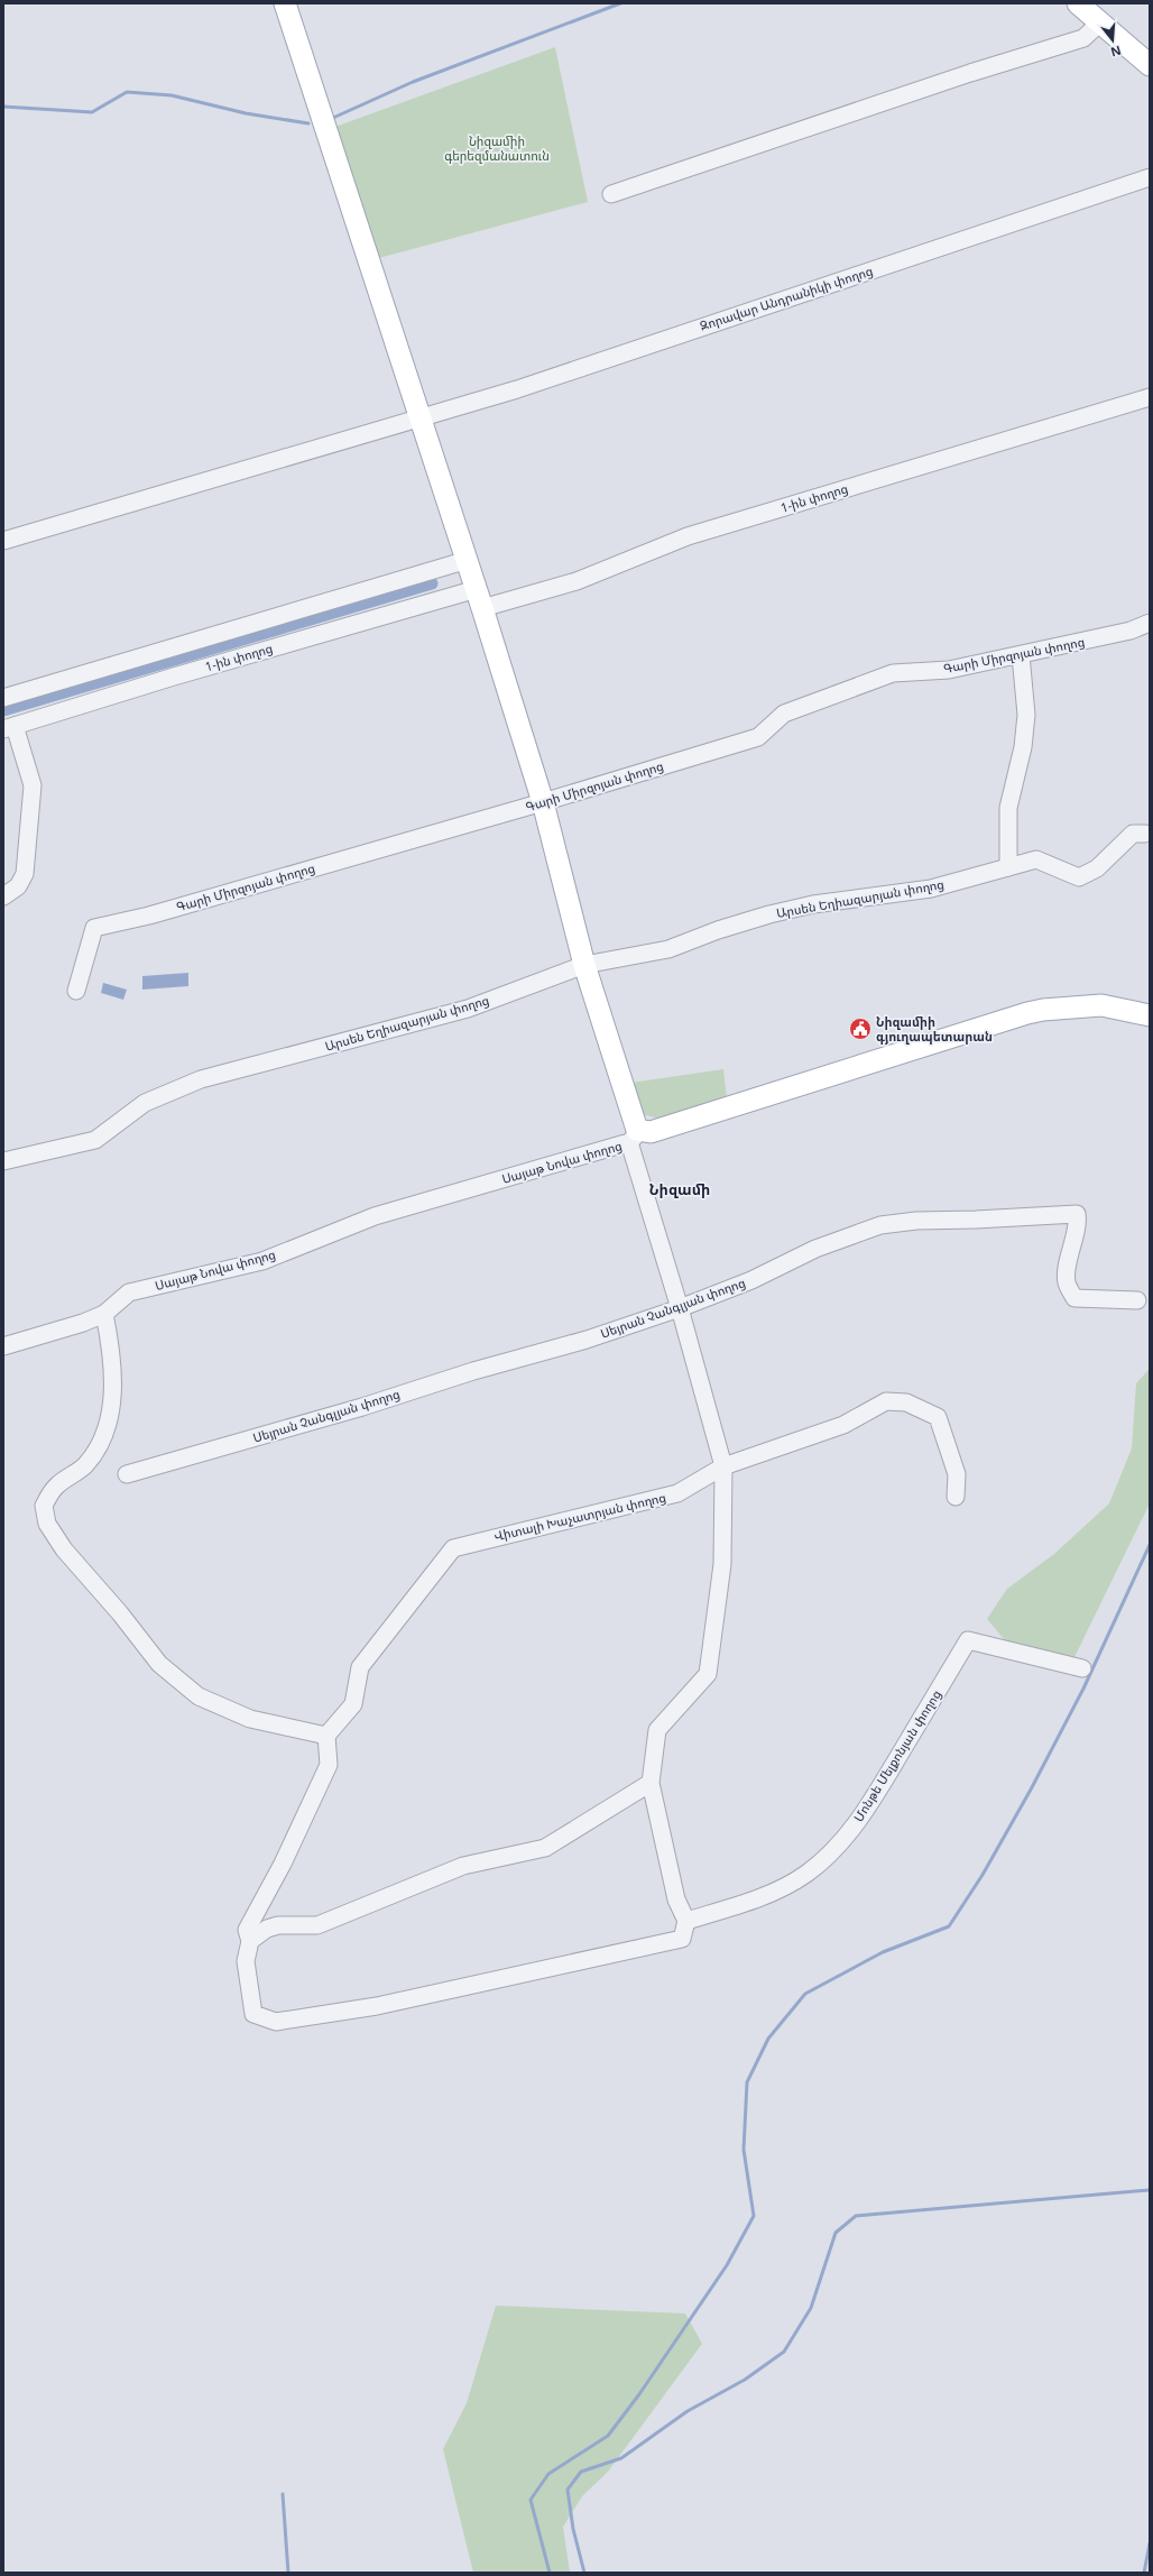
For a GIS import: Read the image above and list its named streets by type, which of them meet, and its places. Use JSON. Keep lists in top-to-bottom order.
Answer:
{
  "streets": {
    "main road": ["Սայաթ Նովա փողոց"],
    "street": [
      "Զորավար Անդրանիկի փողոց",
      "1-ին փողոց",
      "Գարի Միրզոյան փողոց",
      "Արսեն Եղիազարյան փողոց",
      "Սեյրան Չանգլյան փողոց",
      "Վիտալի Խաչատրյան փողոց",
      "Մոնթե Մելքոնյան փողոց"
    ]
  },
  "districts": ["Նիզամի"],
  "parks": ["Նիզամիի գերեզմանատուն"],
  "places": {
    "public building": ["Նիզամիի գյուղապետարան"]
  },
  "north": "bottom"
}
